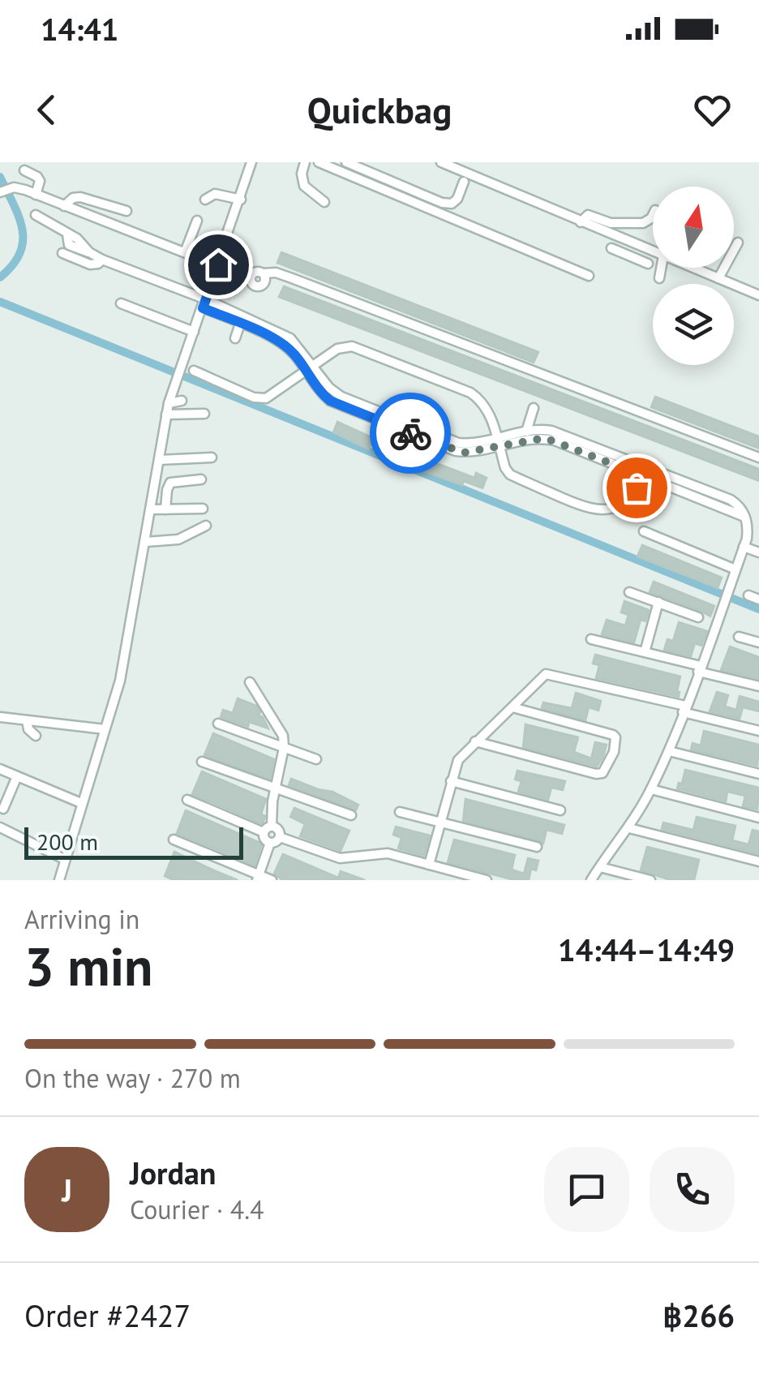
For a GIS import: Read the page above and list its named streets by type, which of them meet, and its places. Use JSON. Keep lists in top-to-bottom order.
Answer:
{
  "scale_bar": "200 m",
  "north": "top",
  "page": {
    "status": "14:41",
    "header": "Quickbag",
    "scale": "200 m",
    "heading": ["3 min", "Arriving in", "14:44–14:49"],
    "panel": [
      "Jordan",
      "Courier · 4.4",
      "Order #2427",
      "฿266"
    ],
    "bar": "On the way · 270 m",
    "round": "J"
  }
}
